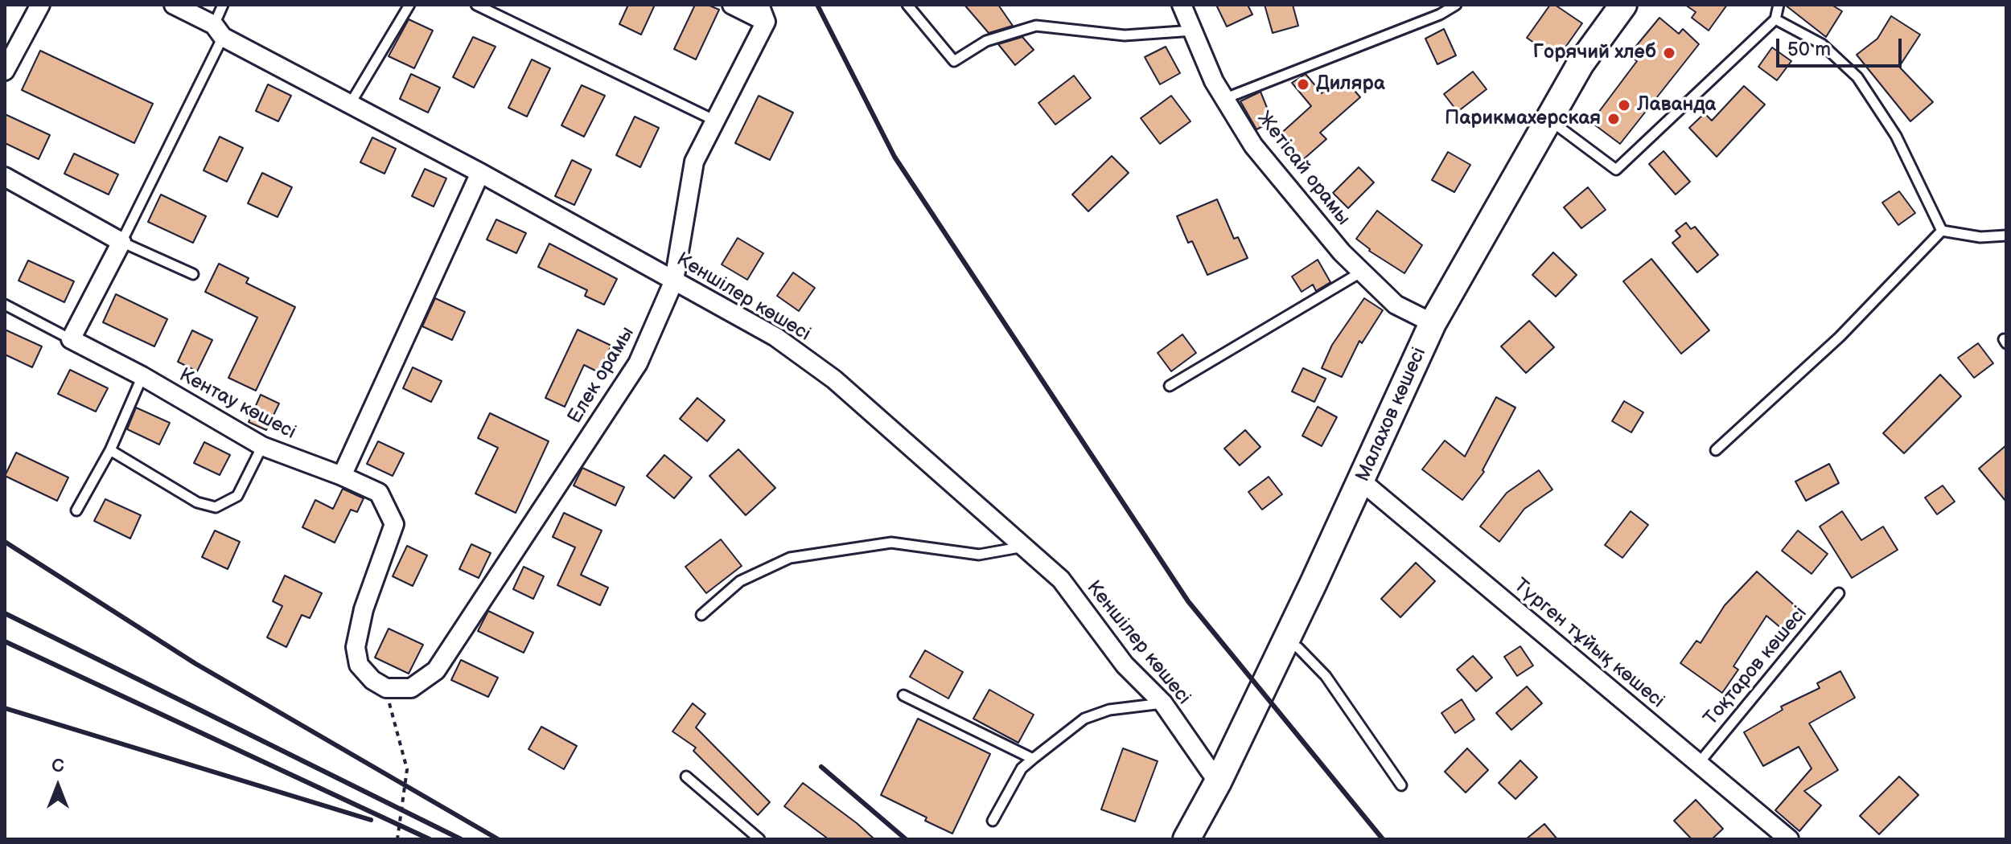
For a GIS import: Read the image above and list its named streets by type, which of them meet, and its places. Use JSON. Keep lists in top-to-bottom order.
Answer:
{
  "streets": {
    "main road": ["Малахов көшесі"],
    "street": [
      "Жетісай орамы",
      "Кеншілер көшесі",
      "Елек орамы",
      "Кентау көшесі",
      "Түрген тұйық көшесі"
    ],
    "lane": ["Тоқтаров көшесі"]
  },
  "crossings": [
    ["Жетісай орамы", "Малахов көшесі"],
    ["Кеншілер көшесі", "Елек орамы"],
    ["Кеншілер көшесі", "Малахов көшесі"],
    ["Елек орамы", "Кентау көшесі"],
    ["Малахов көшесі", "Түрген тұйық көшесі"],
    ["Түрген тұйық көшесі", "Тоқтаров көшесі"]
  ],
  "places": [
    "Горячий хлеб",
    "Диляра",
    "Лаванда",
    "Парикмахерская"
  ],
  "scale_bar": "50 m",
  "north": "top"
}
